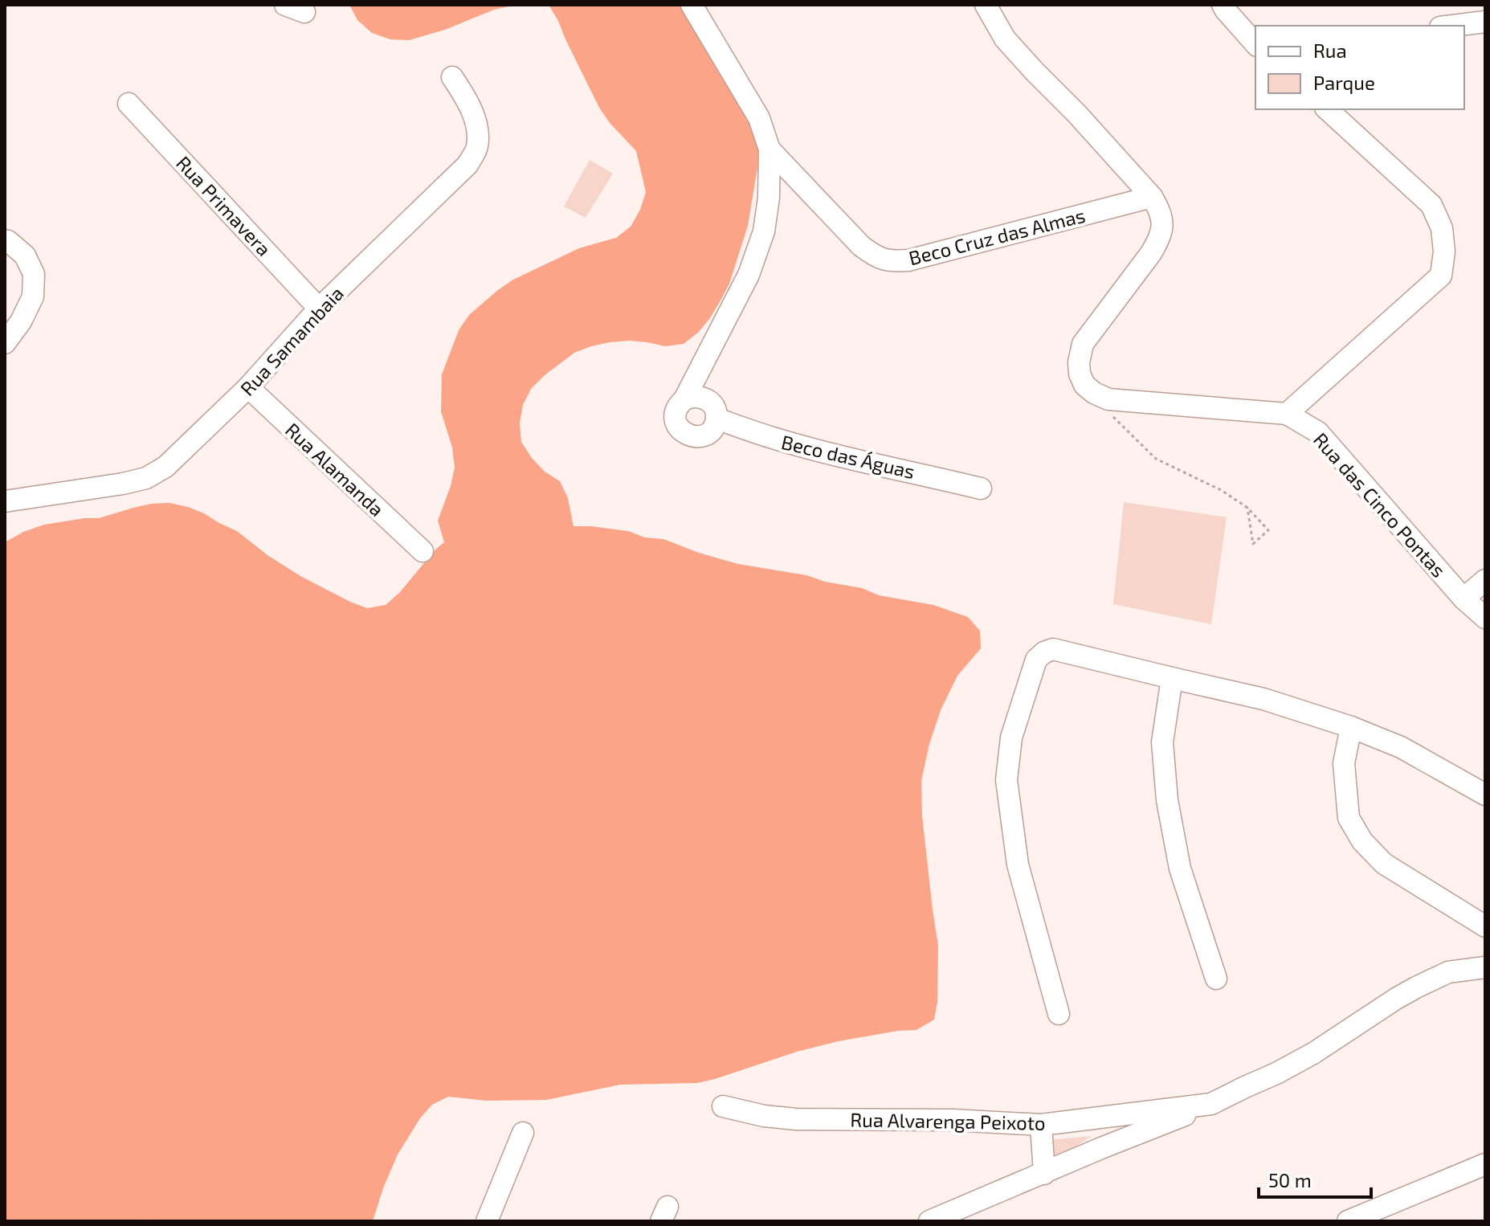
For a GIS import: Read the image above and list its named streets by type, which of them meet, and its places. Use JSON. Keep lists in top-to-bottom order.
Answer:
{
  "streets": {
    "street": [
      "Rua Primavera",
      "Beco Cruz das Almas",
      "Rua Samambaia",
      "Beco das Águas",
      "Rua Alamanda",
      "Rua das Cinco Pontas",
      "Rua Alvarenga Peixoto"
    ]
  },
  "crossings": [
    ["Rua Primavera", "Rua Samambaia"],
    ["Rua Samambaia", "Rua Alamanda"]
  ],
  "legend": ["Rua", "Parque"],
  "scale_bar": "50 m"
}
